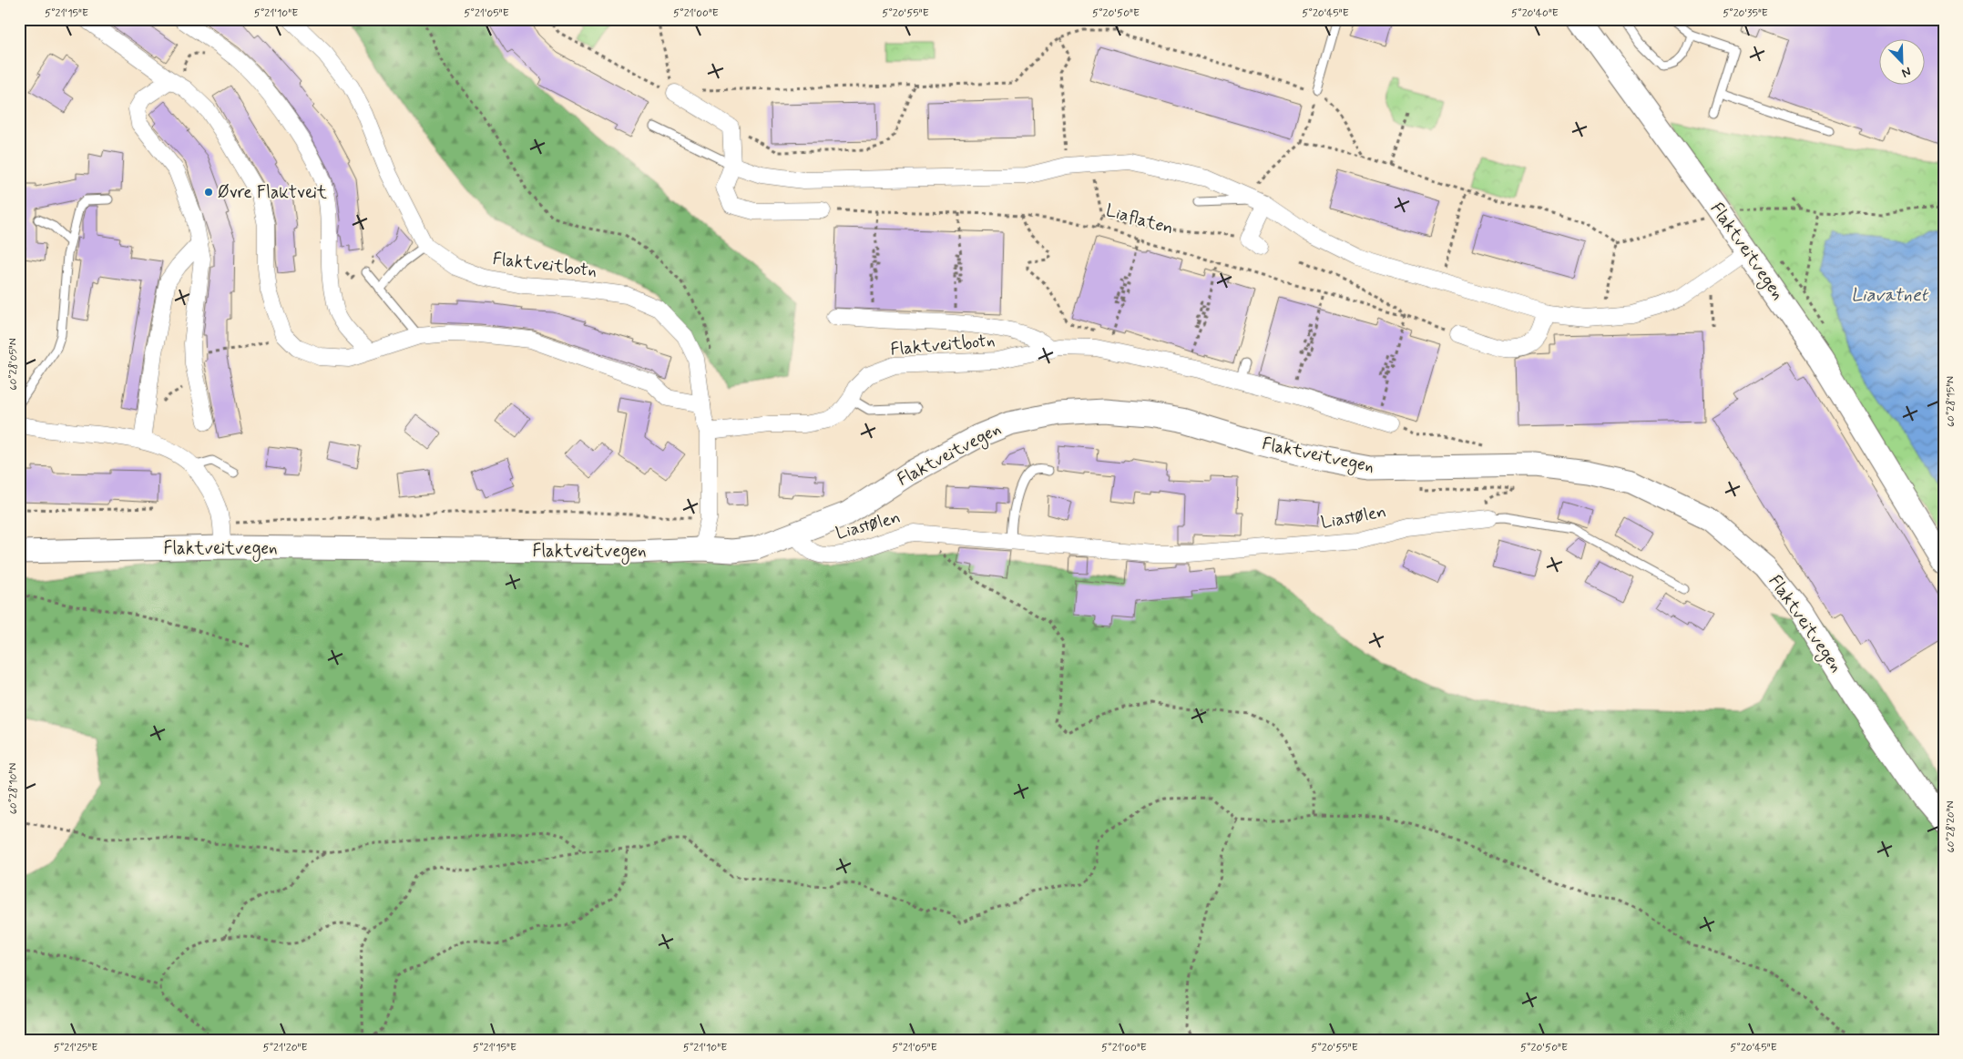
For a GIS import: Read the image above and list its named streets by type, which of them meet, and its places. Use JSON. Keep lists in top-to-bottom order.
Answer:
{
  "streets": {
    "main road": ["Flaktveitvegen"],
    "street": ["Flaktveitbotn", "Liastølen"],
    "path": ["Liaflaten"]
  },
  "crossings": [
    ["Flaktveitvegen", "Flaktveitbotn"],
    ["Flaktveitvegen", "Liastølen"]
  ],
  "water": ["Liavatnet"],
  "places": ["Øvre Flaktveit"],
  "north": "bottom right",
  "coordinates": [
    "5°21'15\"E",
    "5°21'10\"E",
    "5°21'05\"E",
    "5°21'00\"E",
    "5°20'55\"E",
    "5°20'50\"E",
    "5°20'45\"E",
    "5°20'40\"E",
    "5°20'35\"E",
    "60°28'05\"N",
    "60°28'15\"N",
    "60°28'10\"N",
    "60°28'20\"N",
    "5°21'25\"E",
    "5°21'20\"E"
  ]
}
